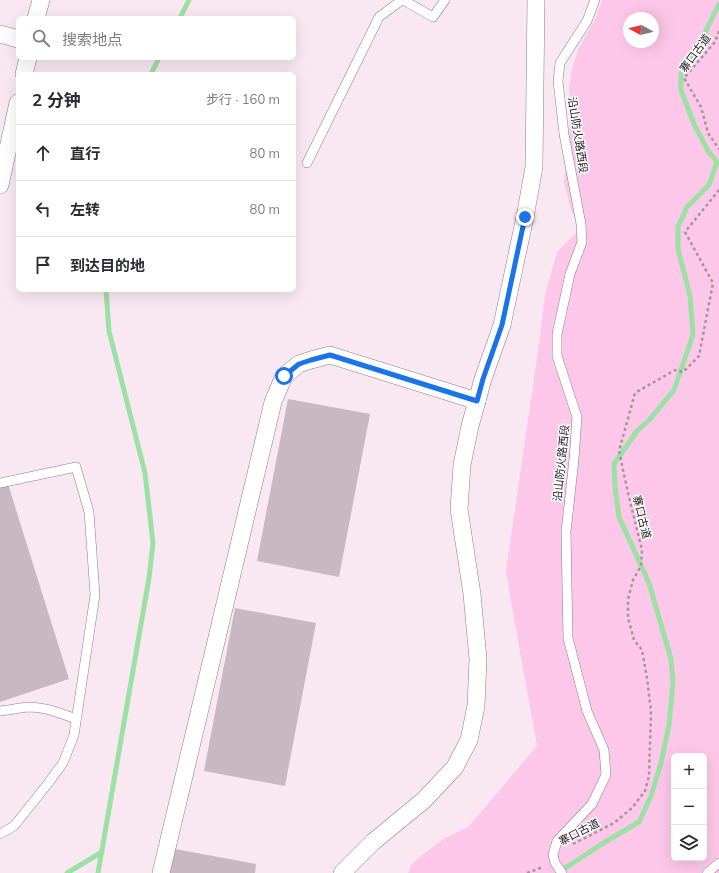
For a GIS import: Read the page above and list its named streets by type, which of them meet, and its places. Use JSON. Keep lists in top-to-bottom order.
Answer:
{
  "streets": {
    "lane": ["沿山防火路西段"],
    "path": ["寨口古道"]
  },
  "crossings": [
    ["寨口古道", "沿山防火路西段"]
  ],
  "north": "left",
  "page": {
    "search": "搜索地点",
    "heading": ["2 分钟", "步行 · 160 m"],
    "list": [
      ["直行", "80 m"],
      ["左转", "80 m"],
      "到达目的地"
    ],
    "map_buttons": ["+", "−"]
  }
}
